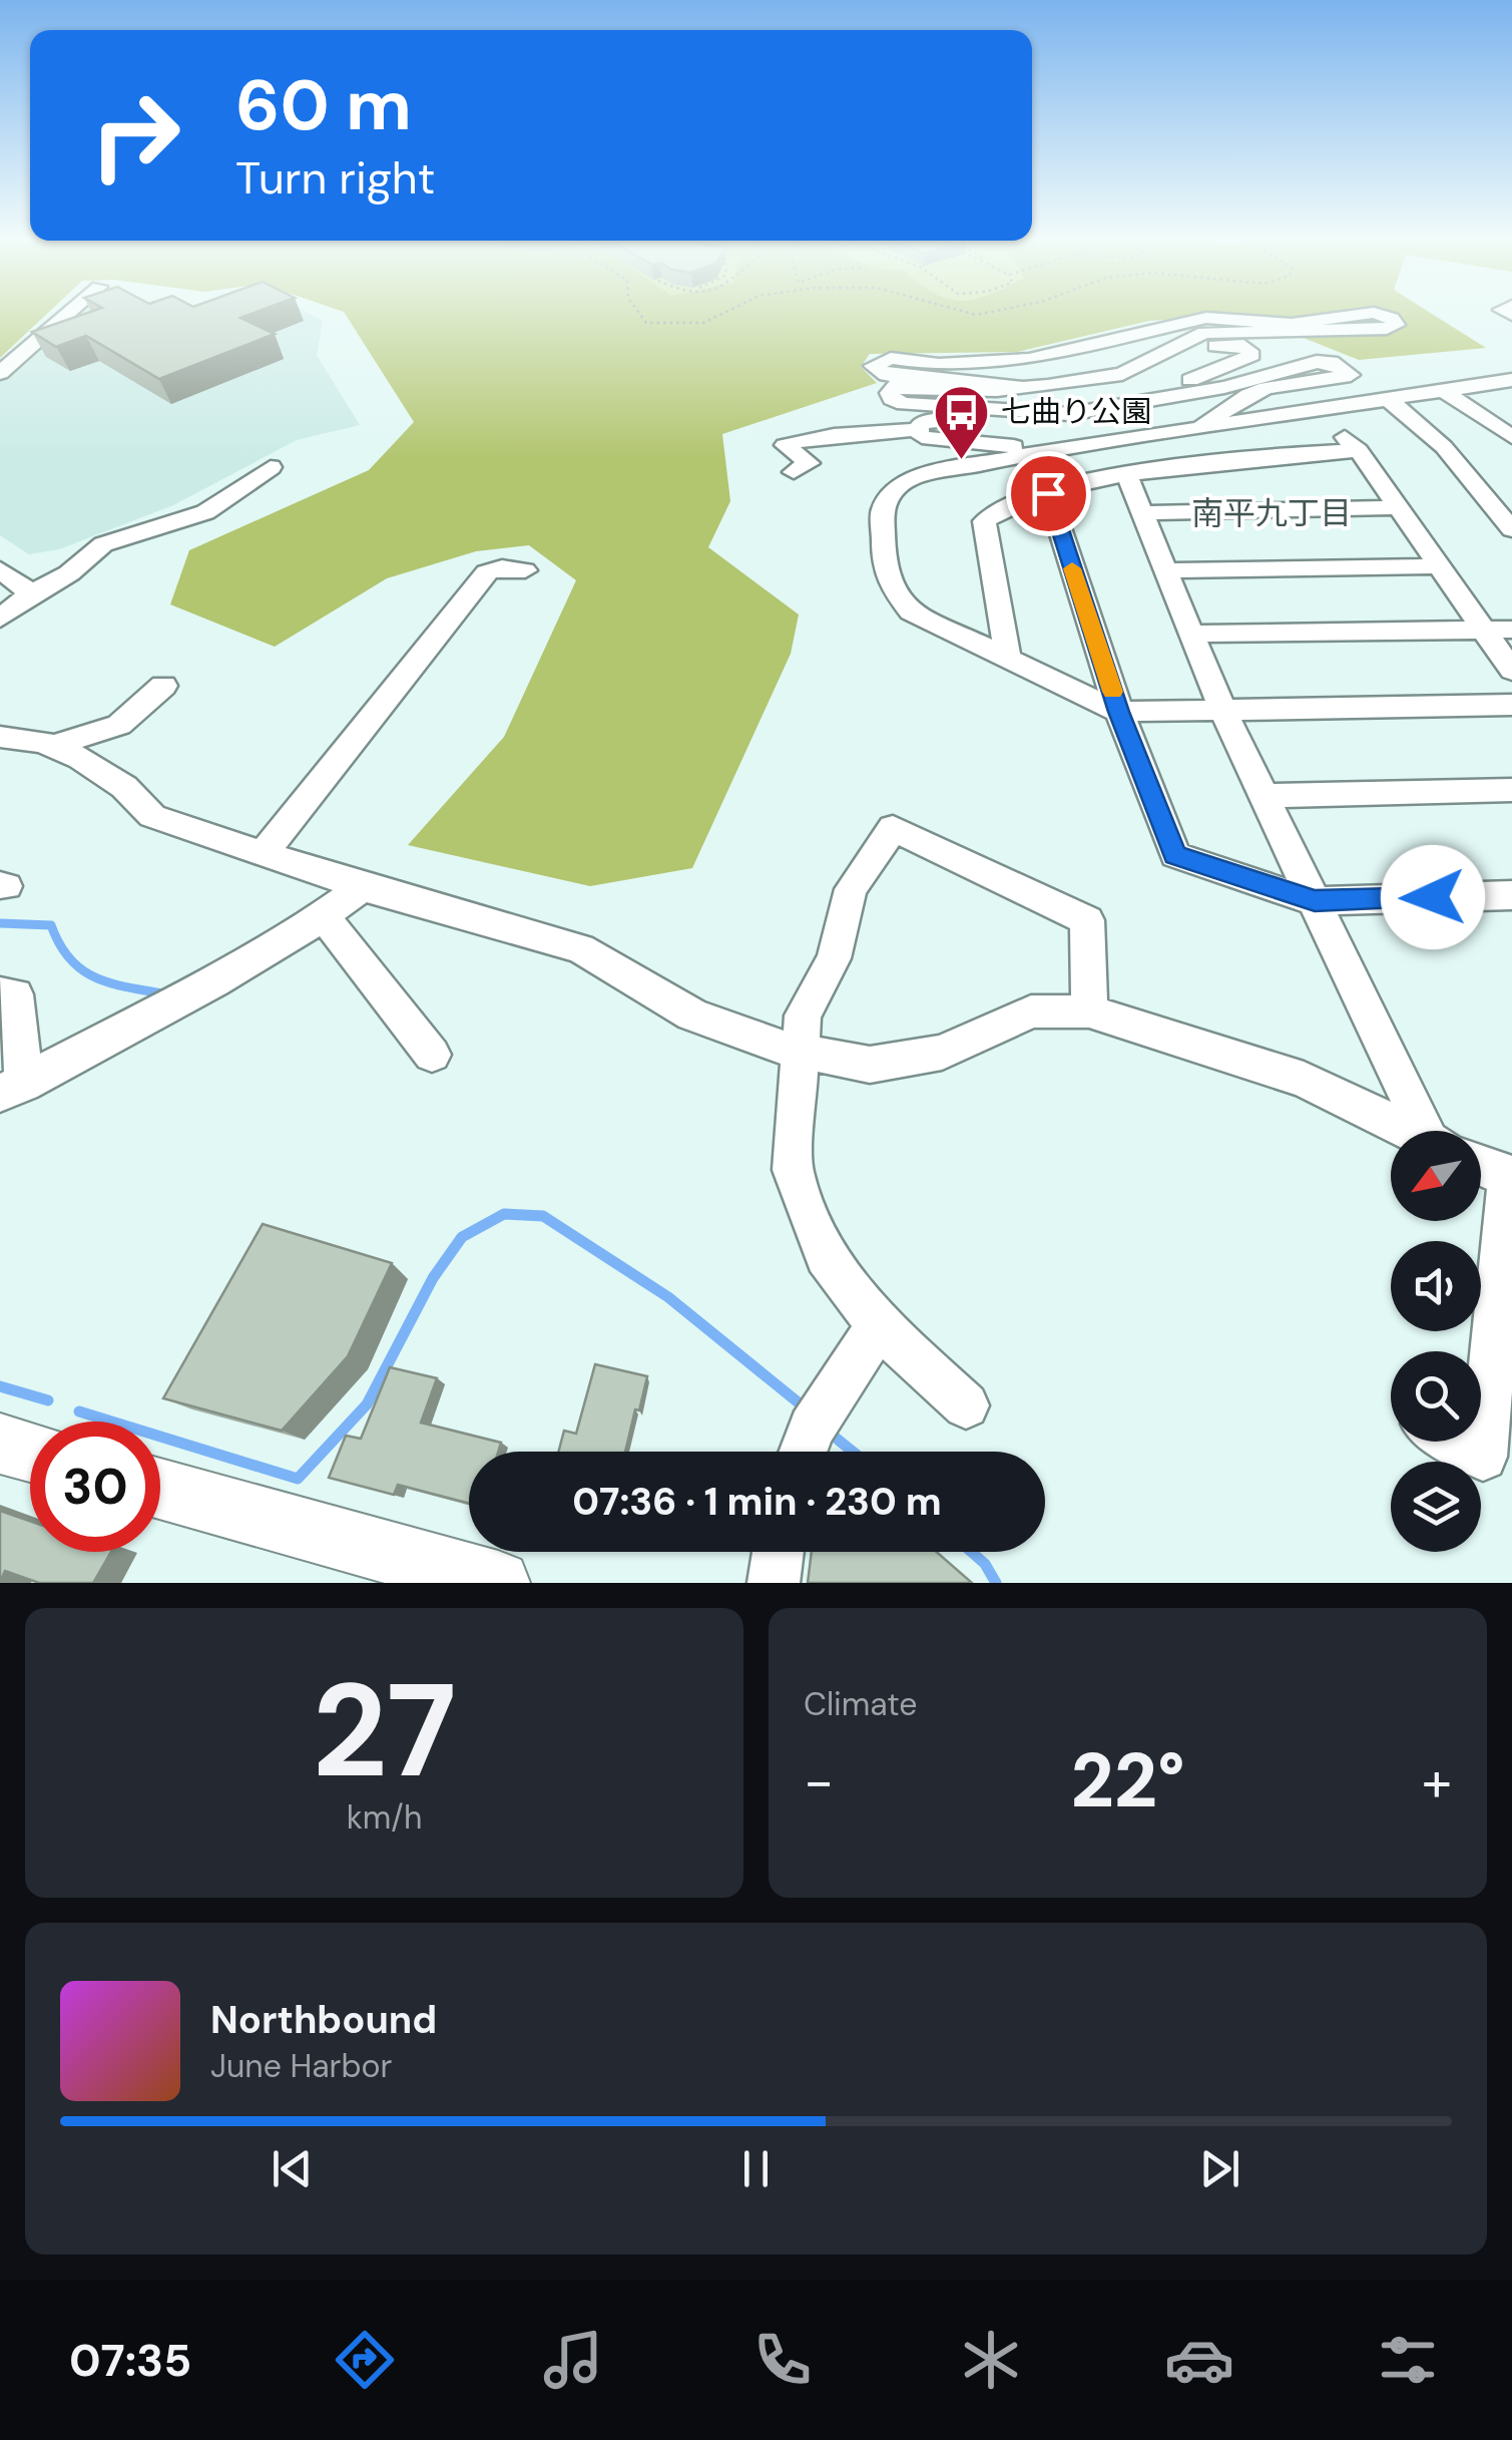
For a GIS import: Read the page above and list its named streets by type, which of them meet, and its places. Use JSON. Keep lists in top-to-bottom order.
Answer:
{
  "districts": ["南平九丁目"],
  "places": {
    "bus stop": ["七曲り公園"]
  },
  "north": "bottom left",
  "page": {
    "turn": ["60 m", "Turn right"],
    "limit": "30",
    "trip": "07:36 · 1 min · 230 m",
    "tile": [
      ["27", "km/h"],
      "Climate"
    ],
    "heat": ["−", "22°", "+"],
    "song": ["Northbound", "June Harbor"],
    "tabs": "07:35"
  }
}
